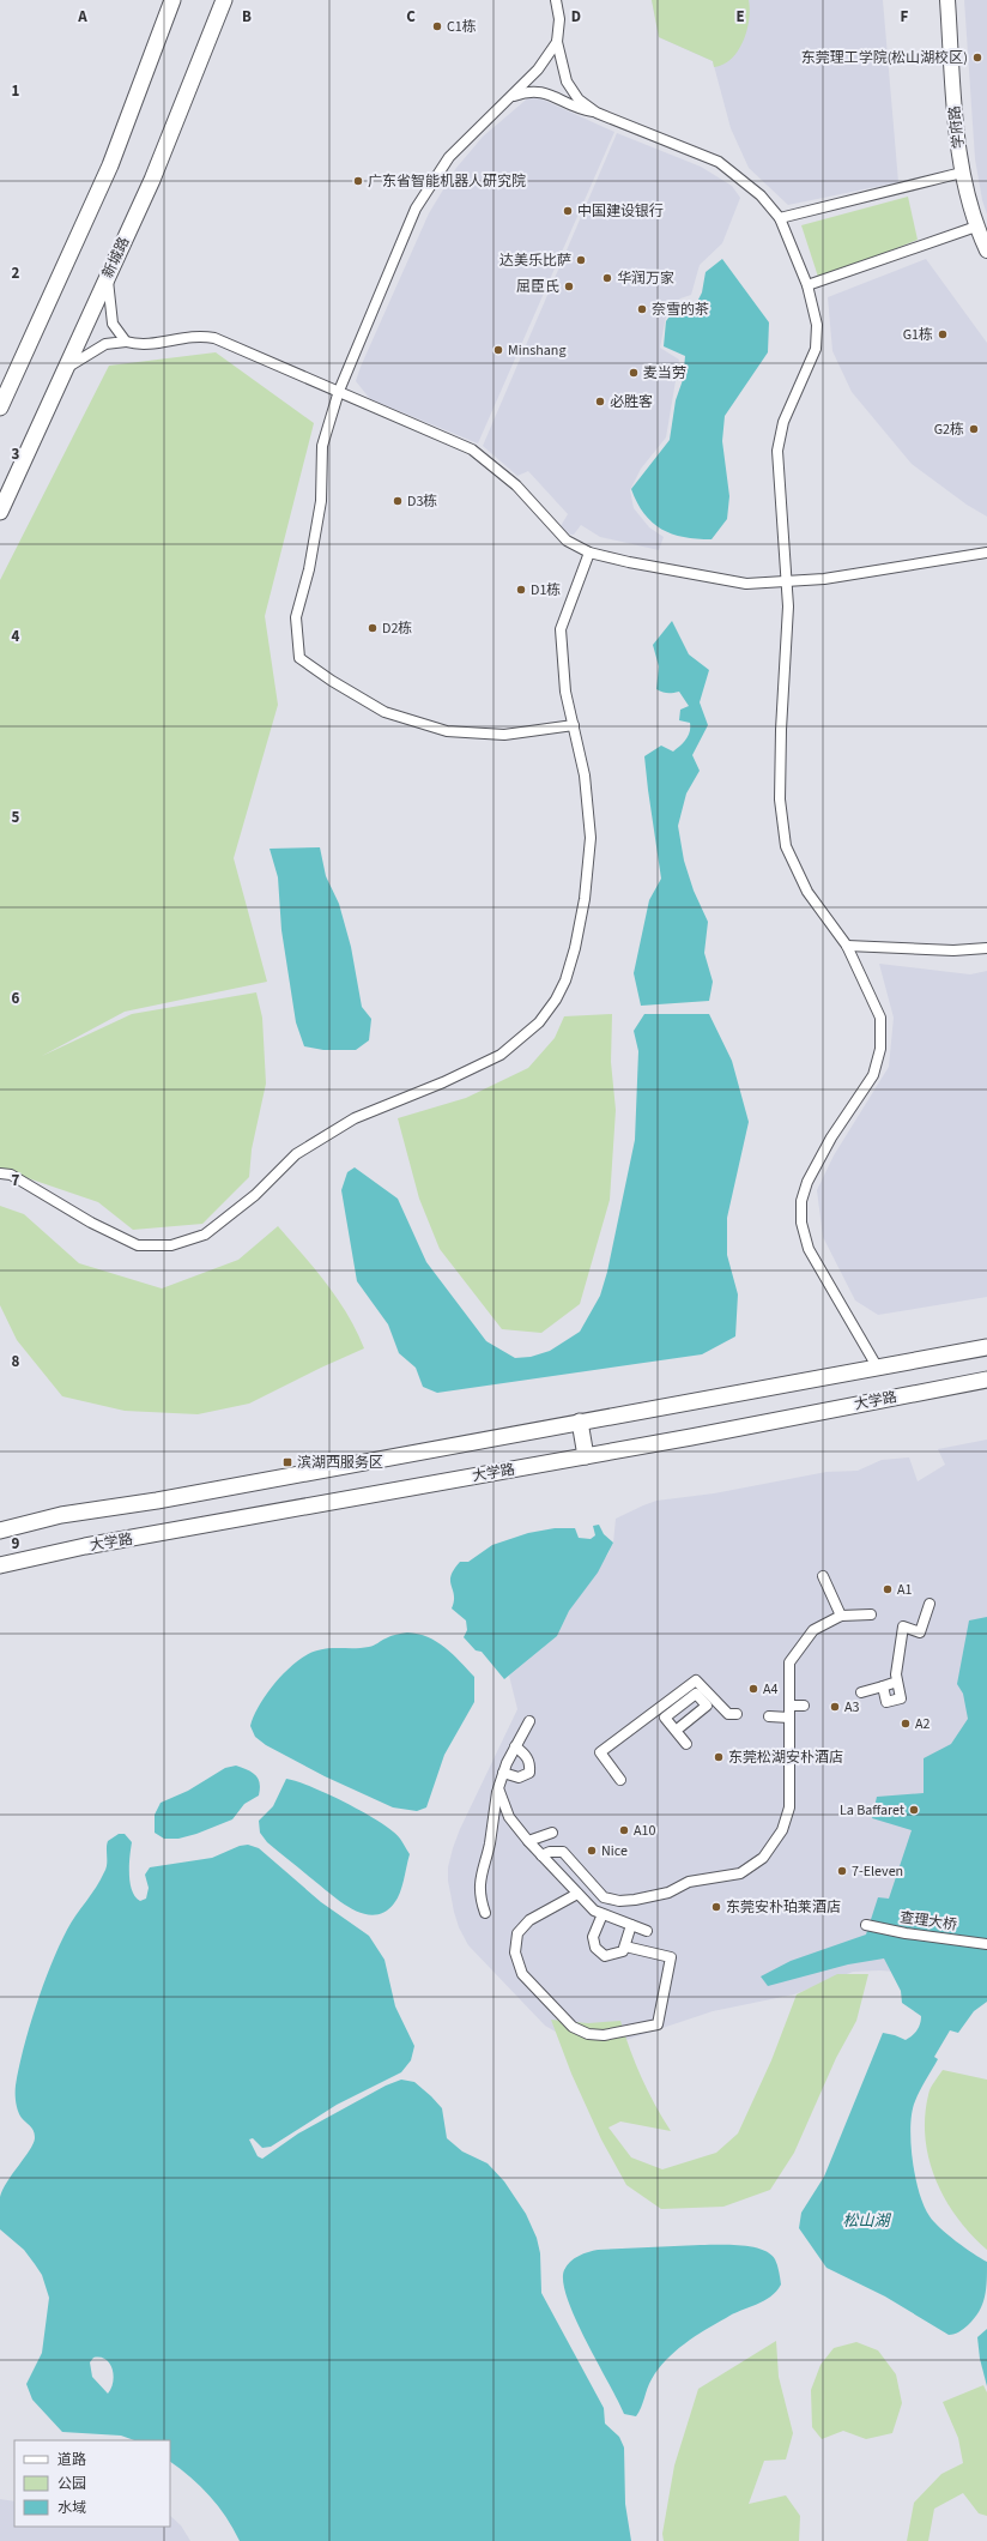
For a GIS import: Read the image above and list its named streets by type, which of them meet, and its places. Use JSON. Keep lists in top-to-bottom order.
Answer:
{
  "streets": {
    "main road": ["新城路", "大学路"],
    "street": ["学府路", "查理大桥"]
  },
  "water": ["松山湖"],
  "places": {
    "other": [
      "C1栋",
      "东莞理工学院(松山湖校区)",
      "广东省智能机器人研究院",
      "中国建设银行",
      "达美乐比萨",
      "华润万家",
      "屈臣氏",
      "奈雪的茶",
      "G1栋",
      "Minshang",
      "麦当劳",
      "必胜客",
      "G2栋",
      "D3栋",
      "D1栋",
      "D2栋",
      "A1",
      "A4",
      "A3",
      "A2",
      "东莞松湖安朴酒店",
      "La Baffaret",
      "A10",
      "Nice",
      "7-Eleven",
      "东莞安朴珀莱酒店"
    ],
    "transit": ["滨湖西服务区"]
  },
  "legend": ["道路", "公园", "水域"],
  "grid": {
    "columns": [
      "A",
      "B",
      "C",
      "D",
      "E",
      "F"
    ],
    "rows": [
      "1",
      "2",
      "3",
      "4",
      "5",
      "6",
      "7",
      "8",
      "9"
    ]
  }
}
